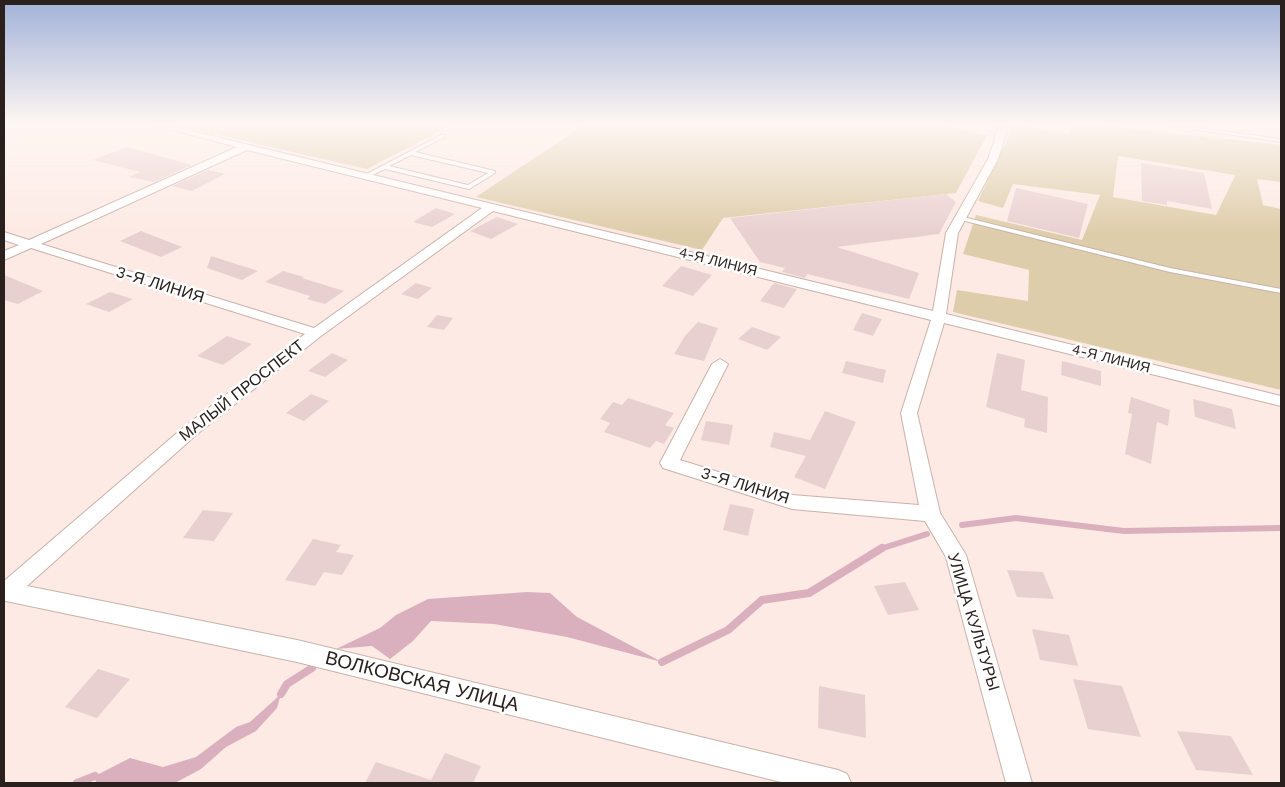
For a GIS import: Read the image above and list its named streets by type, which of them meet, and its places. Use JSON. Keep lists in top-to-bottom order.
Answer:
{
  "streets": {
    "street": [
      "4-Я ЛИНИЯ",
      "3-Я ЛИНИЯ",
      "МАЛЫЙ ПРОСПЕКТ",
      "УЛИЦА КУЛЬТУРЫ",
      "ВОЛКОВСКАЯ УЛИЦА"
    ]
  },
  "crossings": [
    ["4-Я ЛИНИЯ", "МАЛЫЙ ПРОСПЕКТ"],
    ["4-Я ЛИНИЯ", "УЛИЦА КУЛЬТУРЫ"],
    ["3-Я ЛИНИЯ", "МАЛЫЙ ПРОСПЕКТ"],
    ["3-Я ЛИНИЯ", "УЛИЦА КУЛЬТУРЫ"],
    ["МАЛЫЙ ПРОСПЕКТ", "ВОЛКОВСКАЯ УЛИЦА"]
  ]
}
